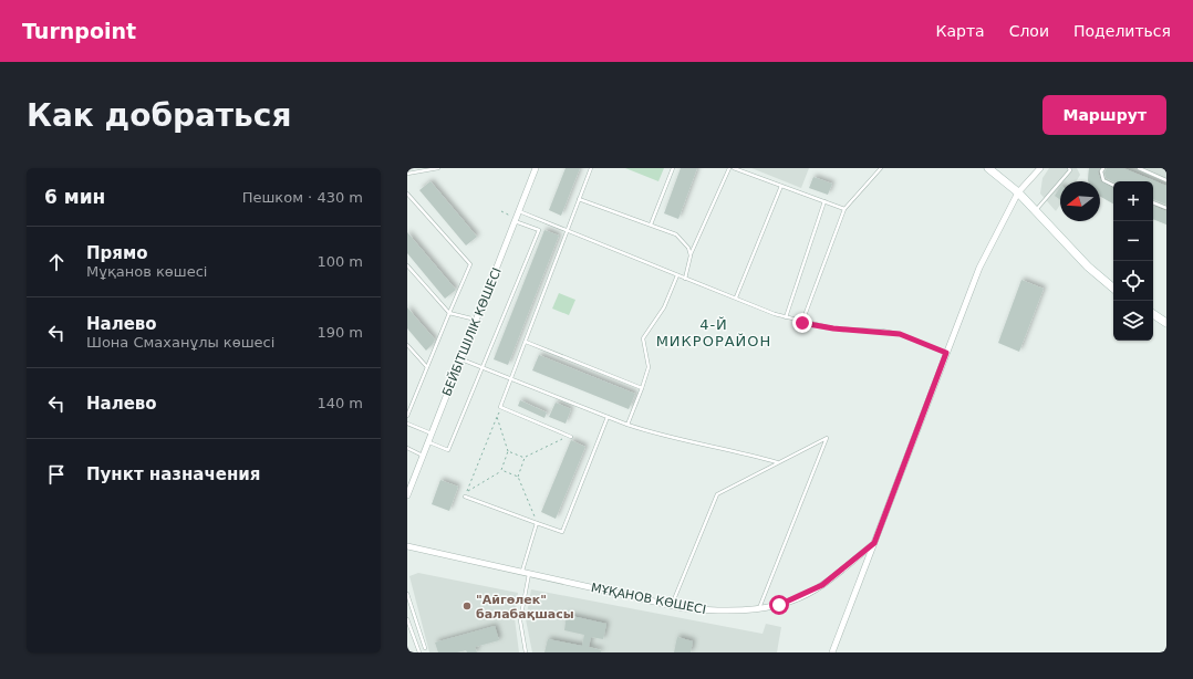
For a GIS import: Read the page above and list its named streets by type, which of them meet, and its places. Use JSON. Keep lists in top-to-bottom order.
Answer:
{
  "streets": {
    "street": ["БЕЙБІТШІЛІК КӨШЕСІ", "МҰҚАНОВ КӨШЕСІ"]
  },
  "districts": ["4-Й МИКРОРАЙОН"],
  "places": ["\"Айгөлек\" балабақшасы"],
  "north": "left",
  "page": {
    "header": "Turnpoint",
    "nav": ["Карта", "Слои", "Поделиться"],
    "buttons": "Маршрут",
    "title": "Как добраться",
    "heading": ["6 мин", "Пешком · 430 m"],
    "map_buttons": ["+", "−"],
    "list": [
      ["Прямо", "Мұқанов көшесі", "100 m"],
      ["Налево", "Шона Смаханұлы көшесі", "190 m"],
      ["Налево", "140 m"],
      "Пункт назначения"
    ]
  }
}
